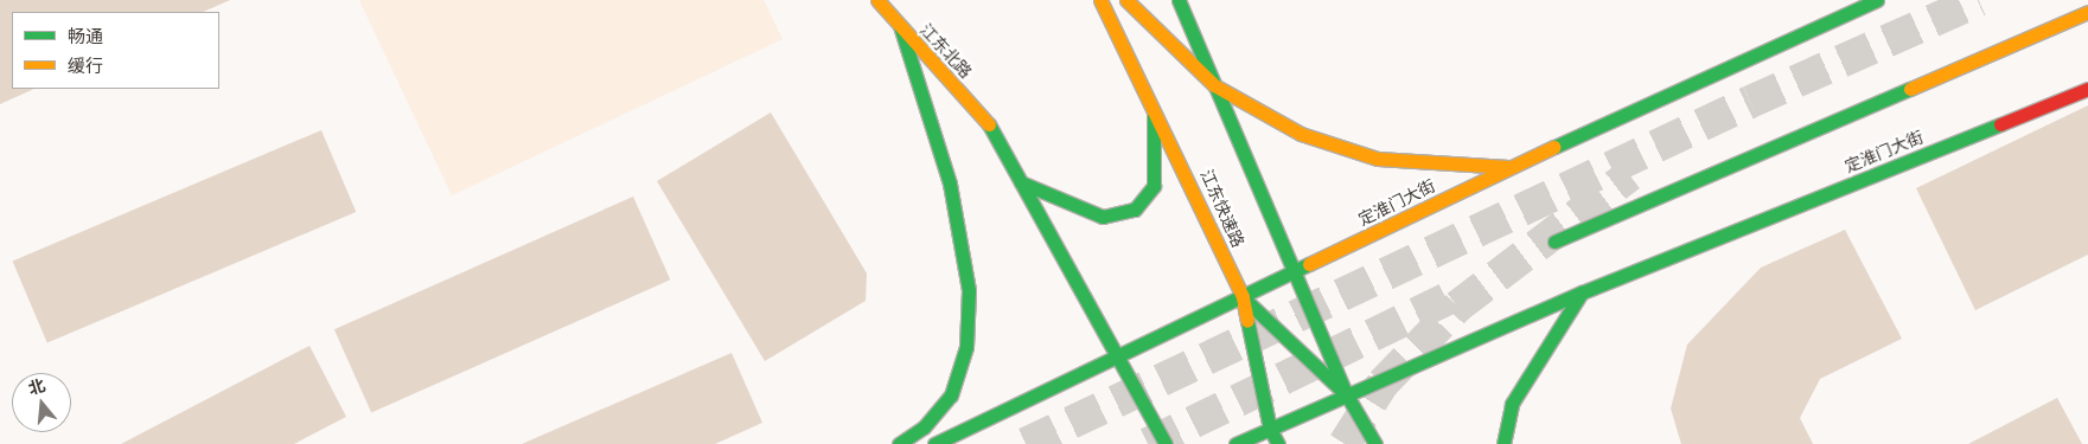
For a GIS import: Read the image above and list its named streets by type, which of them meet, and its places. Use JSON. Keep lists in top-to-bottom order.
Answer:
{
  "streets": {
    "main road": ["江东北路", "定淮门大街", "江东快速路"]
  },
  "crossings": [
    ["定淮门大街", "江东快速路"]
  ],
  "legend": ["畅通", "缓行"],
  "north": "top"
}
